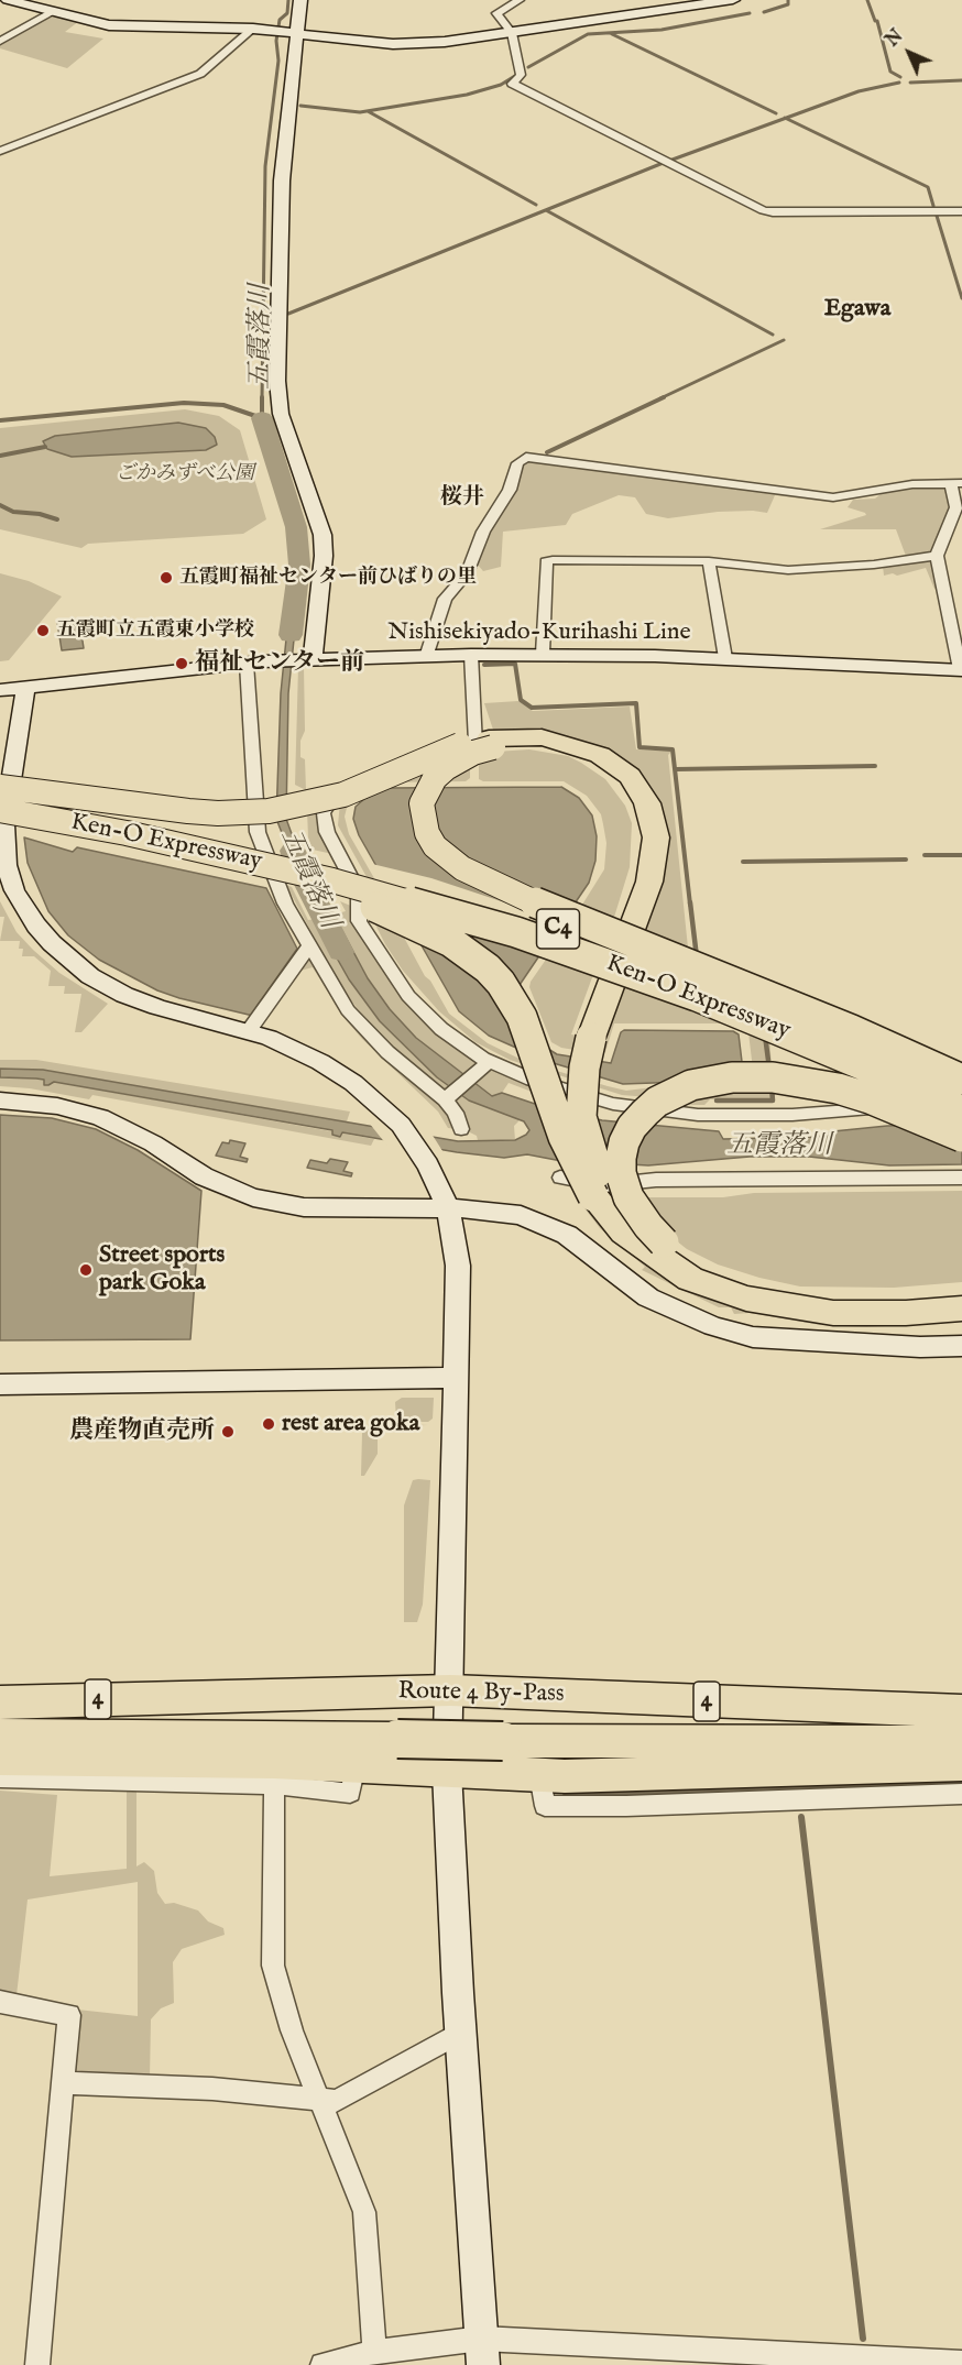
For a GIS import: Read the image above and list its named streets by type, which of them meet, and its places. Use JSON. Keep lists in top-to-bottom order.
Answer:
{
  "streets": {
    "highway": [
      "Ken-O Expressway",
      "C4",
      "Route 4 By-Pass",
      "4"
    ],
    "street": ["Nishisekiyado-Kurihashi Line"]
  },
  "districts": ["Egawa", "桜井"],
  "water": ["五霞落川"],
  "parks": ["ごかみずべ公園"],
  "places": [
    "五霞町福祉センター前ひばりの里",
    "五霞町立五霞東小学校",
    "福祉センター前",
    "Street sports park Goka",
    "rest area goka",
    "農産物直売所"
  ],
  "north": "top left"
}
